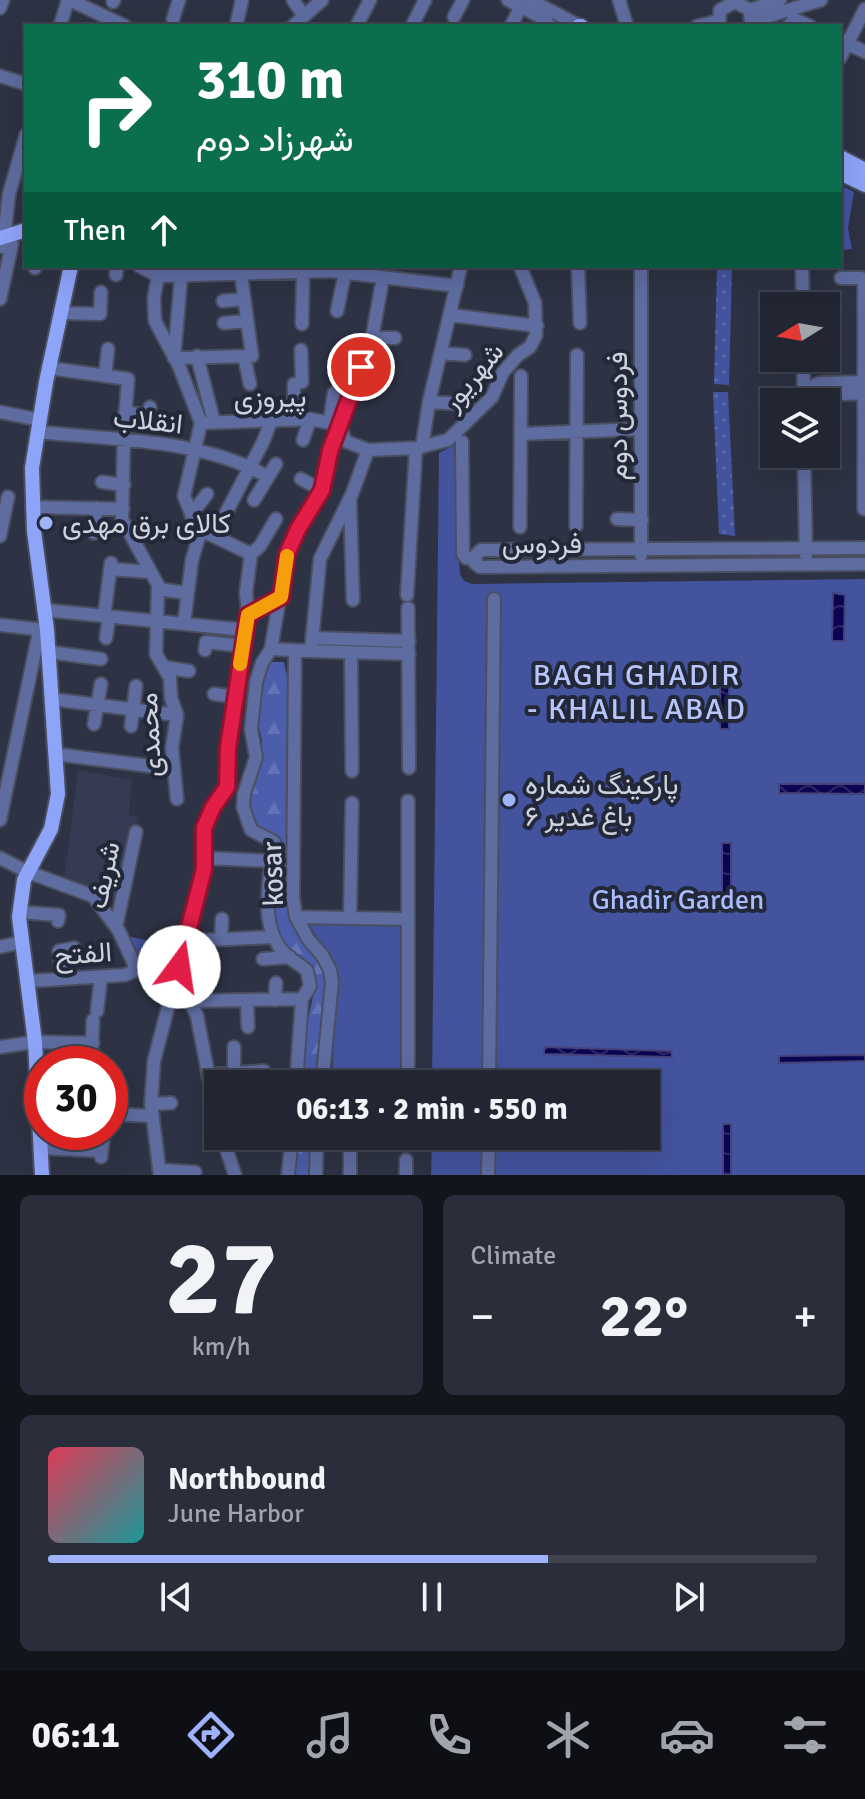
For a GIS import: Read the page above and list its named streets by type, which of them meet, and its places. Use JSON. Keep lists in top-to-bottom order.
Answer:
{
  "streets": {
    "street": [
      "شهریور",
      "پیروزی",
      "فردوس دوم",
      "انقلاب",
      "فردوس",
      "محمدی",
      "kosar",
      "شریف",
      "الفتح"
    ]
  },
  "crossings": [
    ["فردوس دوم", "فردوس"],
    ["انقلاب", "محمدی"]
  ],
  "districts": ["BAGH GHADIR - KHALIL ABAD"],
  "parks": ["Ghadir Garden"],
  "places": ["کالای برق مهدی", "پارکینگ شماره ۶ باغ غدیر"],
  "north": "left",
  "page": {
    "turn": ["310 m", "شهرزاد دوم"],
    "then": "Then",
    "limit": "30",
    "trip": "06:13 · 2 min · 550 m",
    "tile": [
      ["27", "km/h"],
      "Climate"
    ],
    "heat": ["−", "22°", "+"],
    "song": ["Northbound", "June Harbor"],
    "tabs": "06:11"
  }
}
